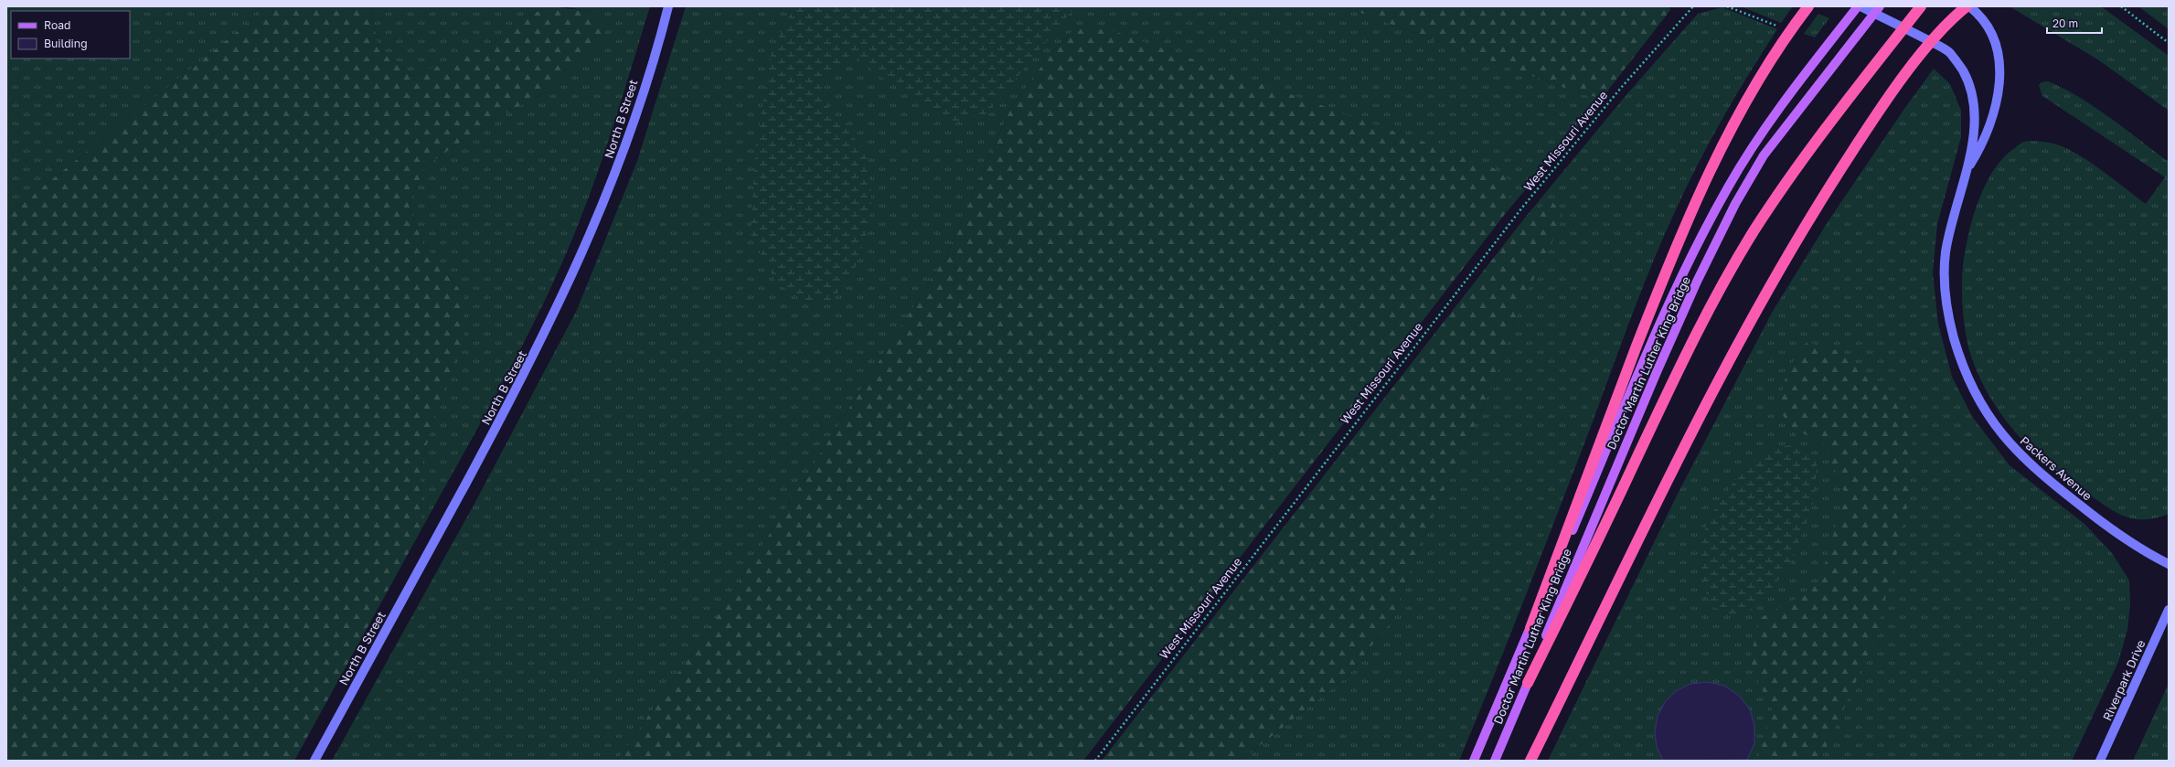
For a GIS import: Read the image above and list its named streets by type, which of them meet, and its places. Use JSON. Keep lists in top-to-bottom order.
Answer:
{
  "streets": {
    "main road": [
      "North B Street",
      "Doctor Martin Luther King Bridge",
      "Packers Avenue",
      "Riverpark Drive"
    ],
    "path": ["West Missouri Avenue"]
  },
  "crossings": [
    ["Doctor Martin Luther King Bridge", "Packers Avenue"]
  ],
  "legend": ["Road", "Building"],
  "scale_bar": "20 m"
}
